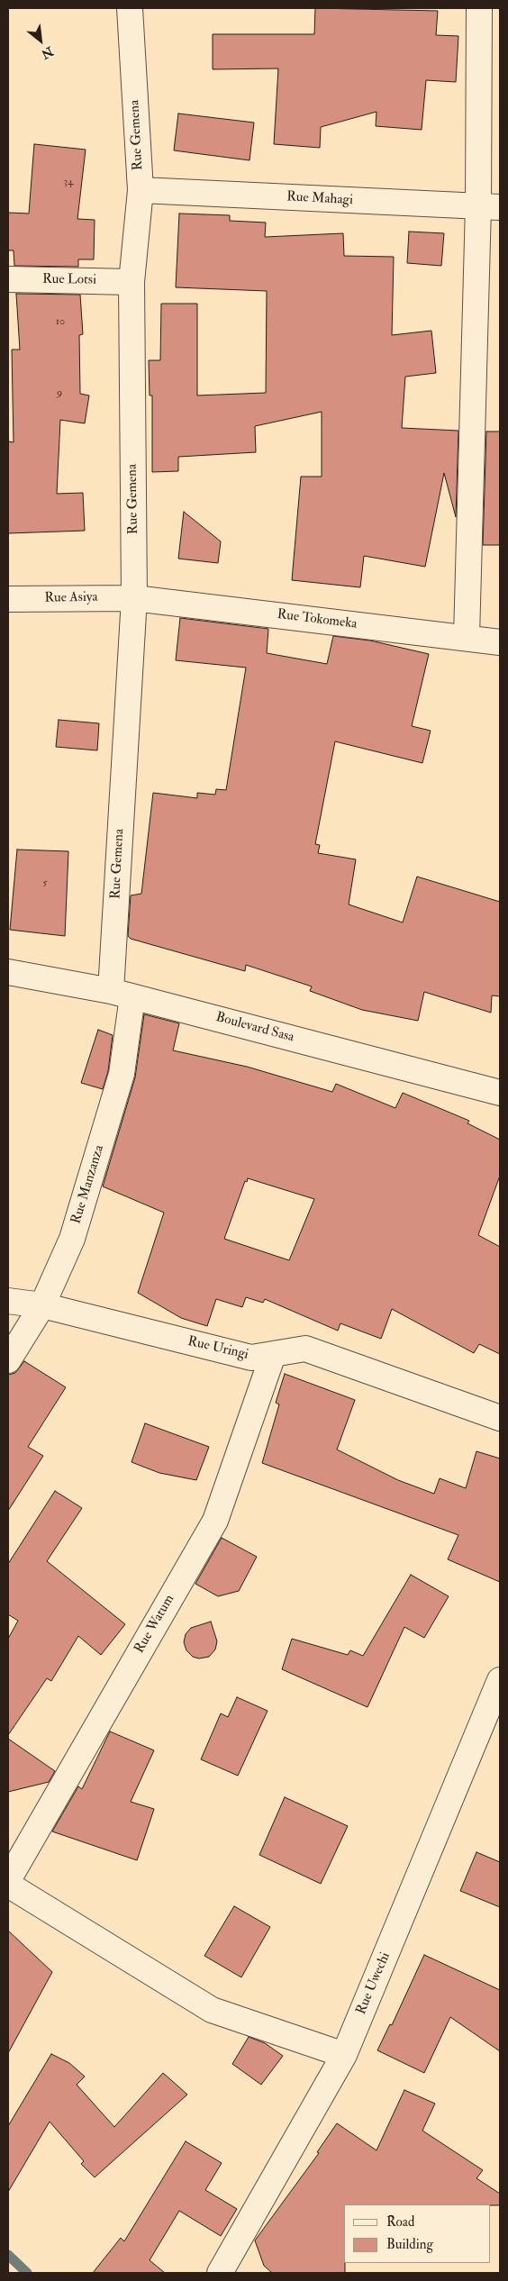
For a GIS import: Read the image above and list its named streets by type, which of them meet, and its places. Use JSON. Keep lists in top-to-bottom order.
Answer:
{
  "streets": {
    "street": [
      "Rue Gemena",
      "Rue Mahagi",
      "Rue Lotsi",
      "Rue Asiya",
      "Rue Tokomeka",
      "Boulevard Sasa",
      "Rue Manzanza",
      "Rue Uringi",
      "Rue Watum",
      "Rue Uwechi"
    ]
  },
  "crossings": [
    ["Rue Gemena", "Rue Mahagi"],
    ["Rue Gemena", "Rue Lotsi"],
    ["Rue Gemena", "Rue Asiya"],
    ["Rue Gemena", "Rue Tokomeka"],
    ["Rue Gemena", "Boulevard Sasa"],
    ["Rue Gemena", "Rue Manzanza"],
    ["Rue Asiya", "Rue Tokomeka"],
    ["Boulevard Sasa", "Rue Manzanza"],
    ["Rue Manzanza", "Rue Uringi"],
    ["Rue Uringi", "Rue Watum"]
  ],
  "house_numbers": [
    "34",
    "10",
    "9",
    "5"
  ],
  "legend": ["Road", "Building"],
  "north": "bottom right"
}
